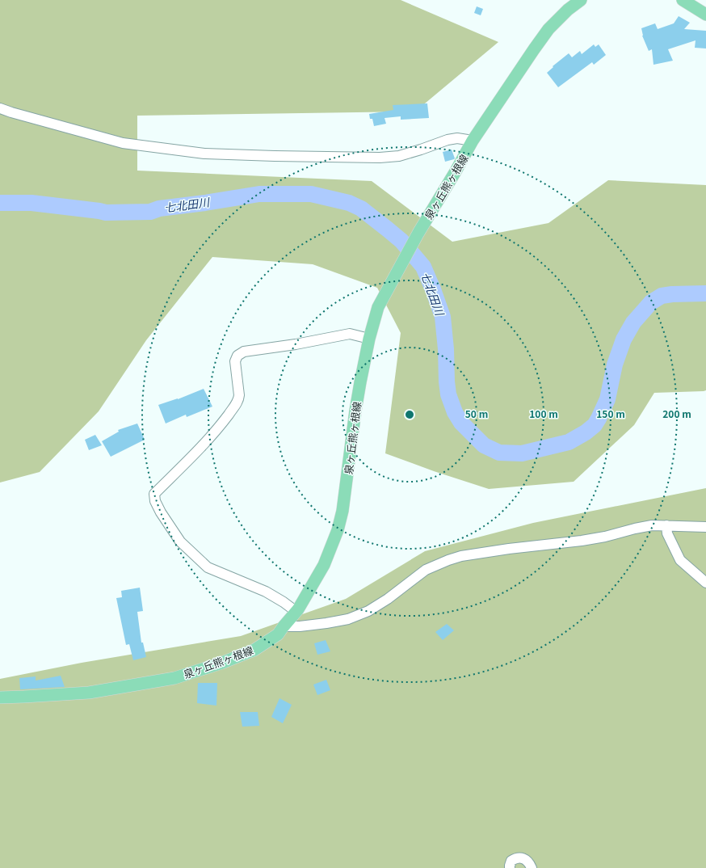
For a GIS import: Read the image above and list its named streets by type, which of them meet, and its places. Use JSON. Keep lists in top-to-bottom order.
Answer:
{
  "streets": {
    "main road": ["泉ヶ丘熊ヶ根線"]
  },
  "water": ["七北田川"],
  "rings": [
    "50 m",
    "100 m",
    "150 m",
    "200 m"
  ]
}
